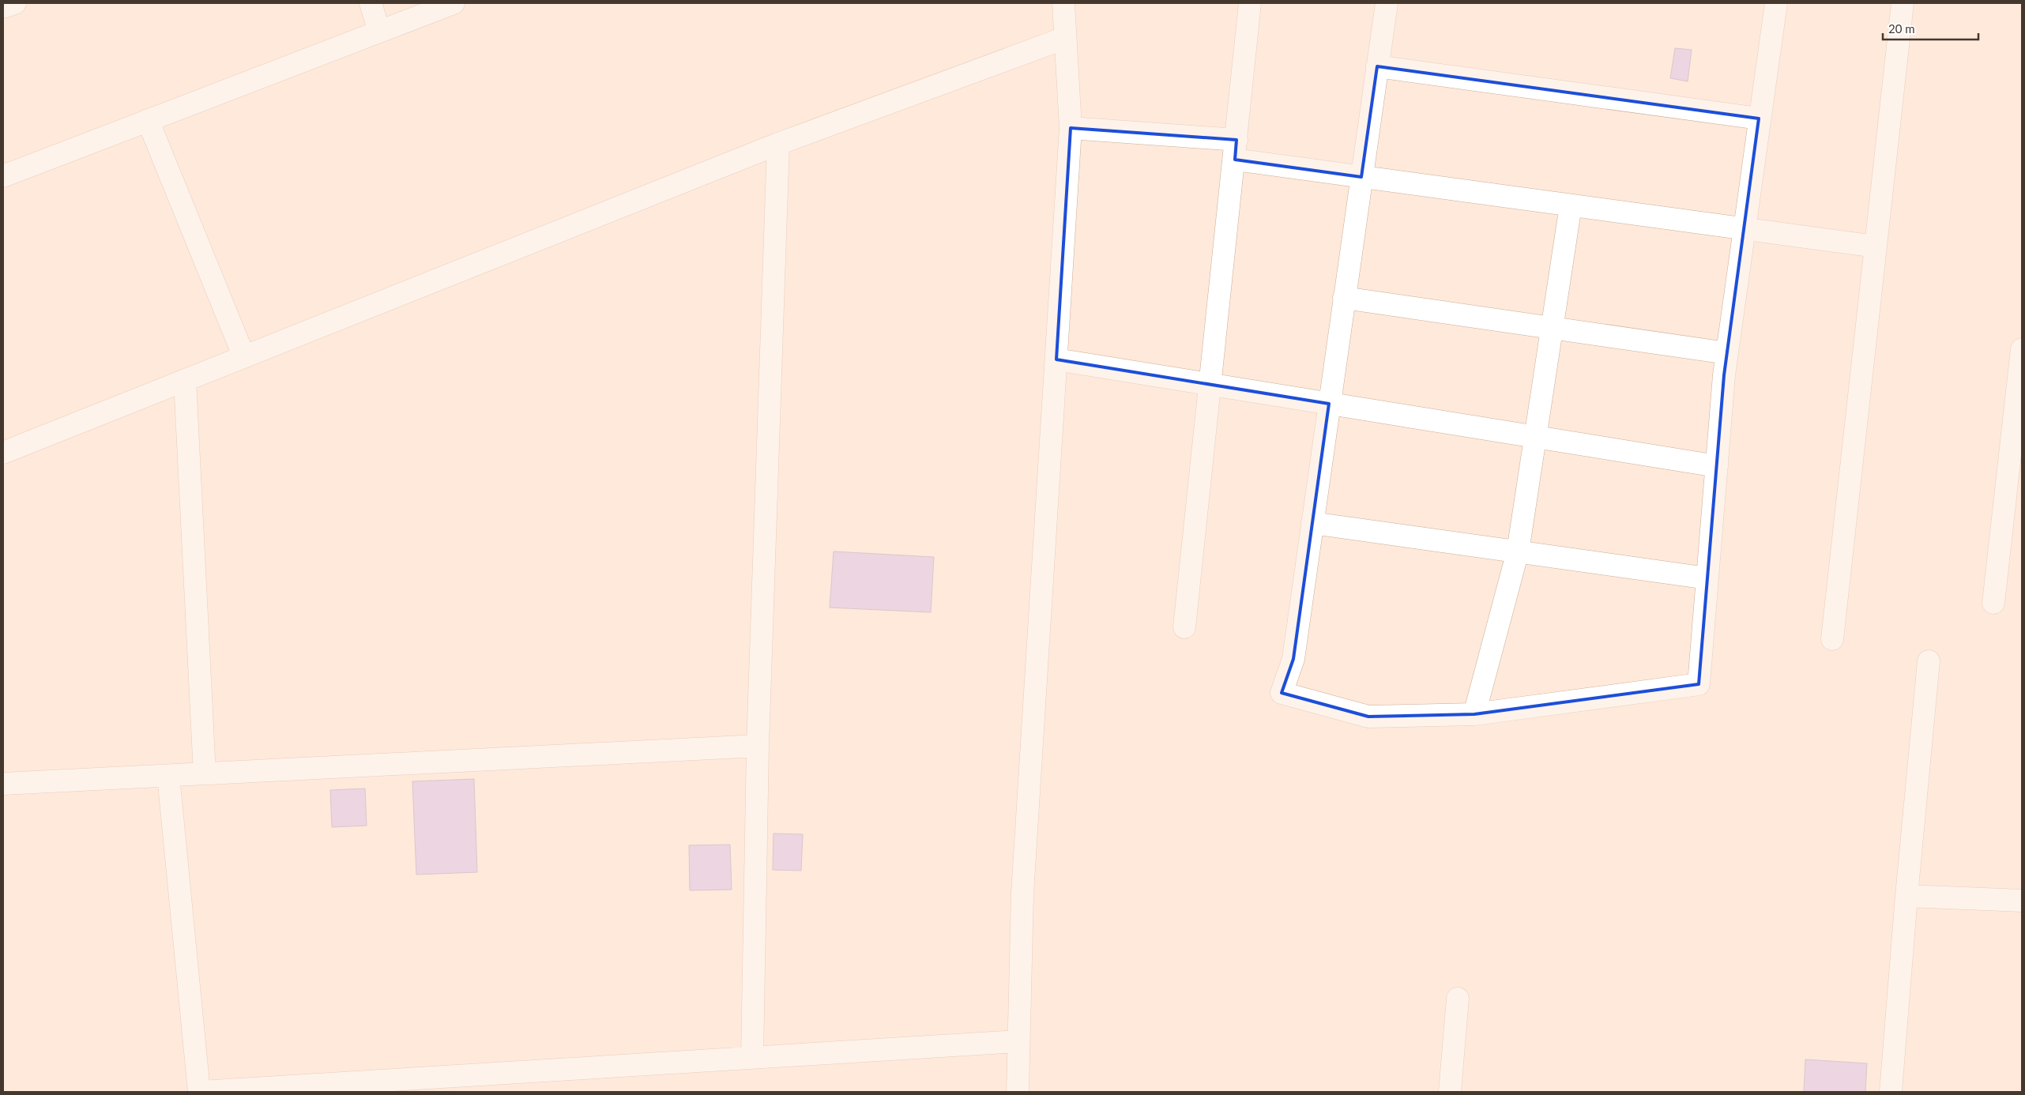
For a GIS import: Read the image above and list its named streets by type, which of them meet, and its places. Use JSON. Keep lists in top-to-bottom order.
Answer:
{
  "scale_bar": "20 m"
}
